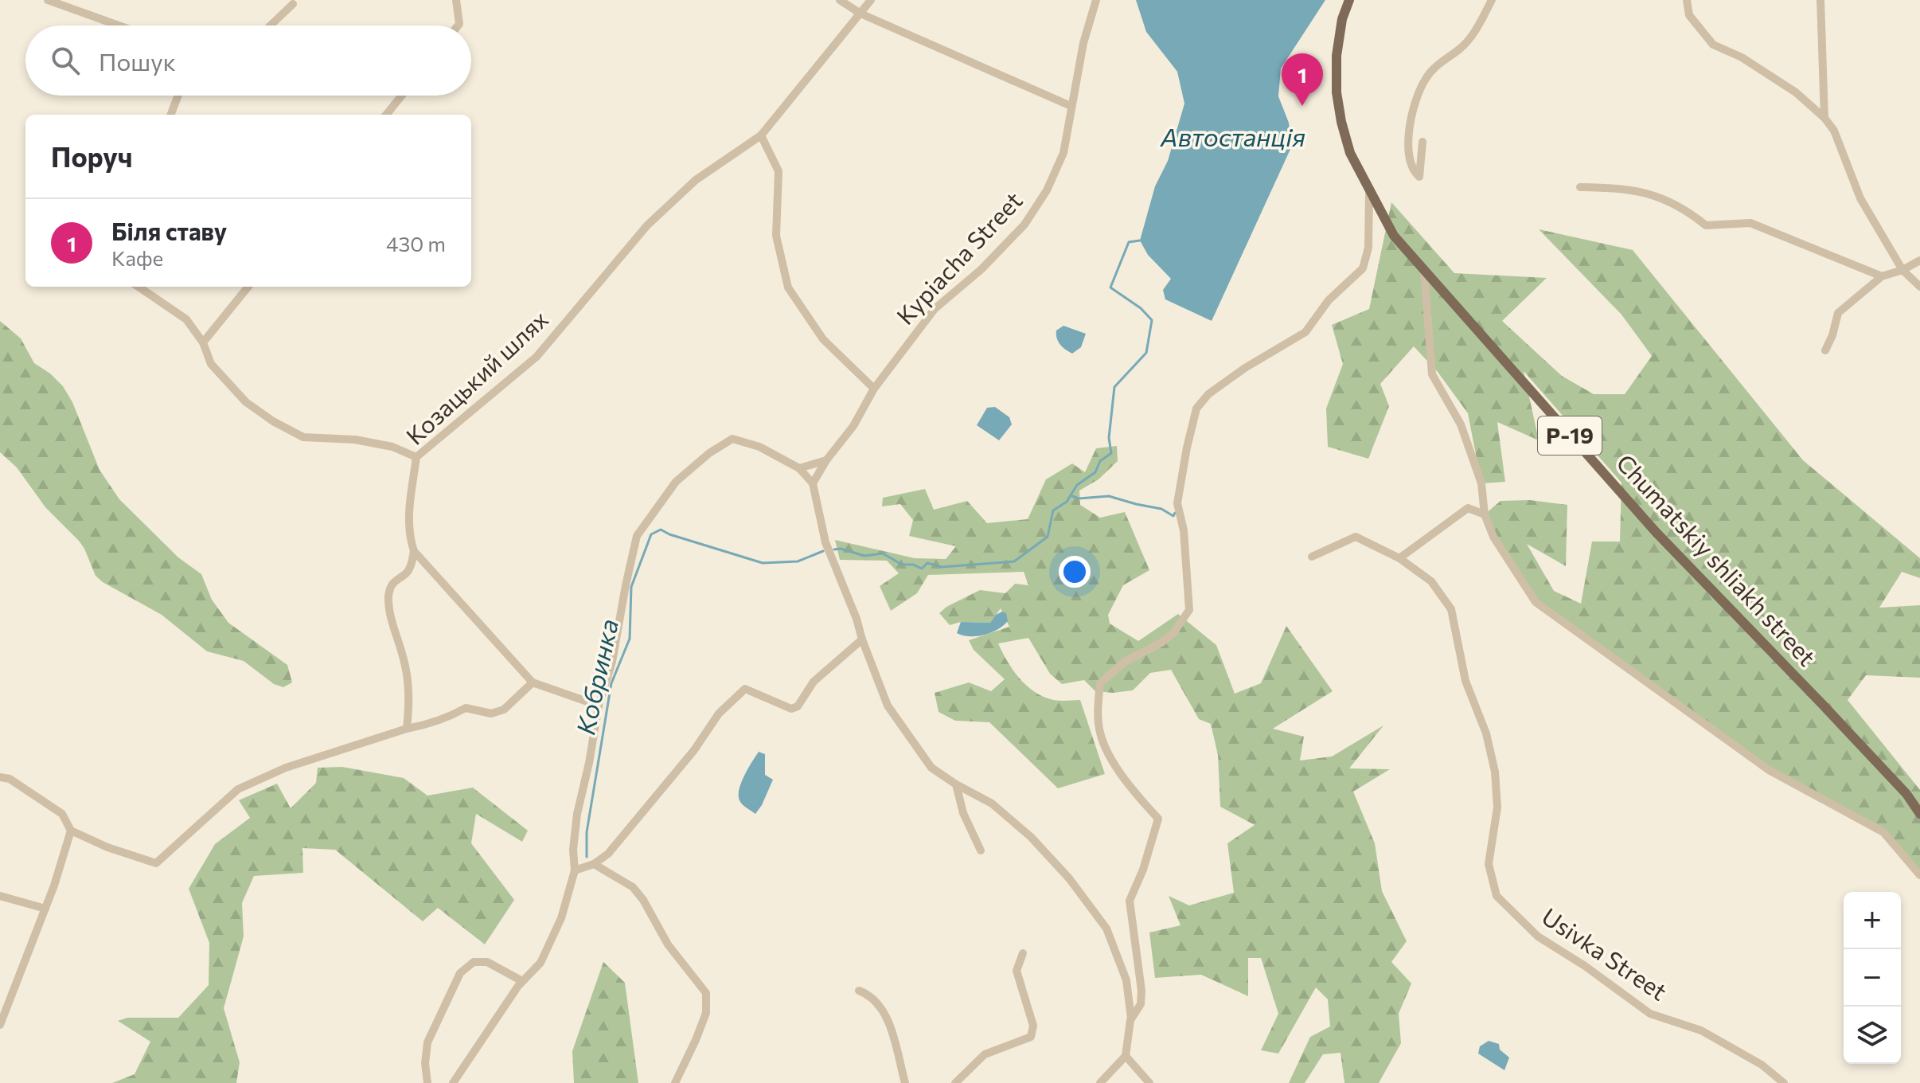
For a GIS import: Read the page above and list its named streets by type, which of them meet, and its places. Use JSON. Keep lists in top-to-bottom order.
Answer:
{
  "streets": {
    "main road": ["Р-19", "Chumatskiy shliakh street"],
    "street": ["Kypiacha Street", "Козацький шлях", "Usivka Street"]
  },
  "water": ["Автостанція", "Кобринка"],
  "page": {
    "search": "Пошук",
    "pins": "1",
    "heading": "Поруч",
    "list": [
      {
        "mark": "1",
        "name": "Біля ставу",
        "note": "Кафе",
        "value": "430 m"
      }
    ],
    "map_buttons": ["+", "−"]
  }
}
